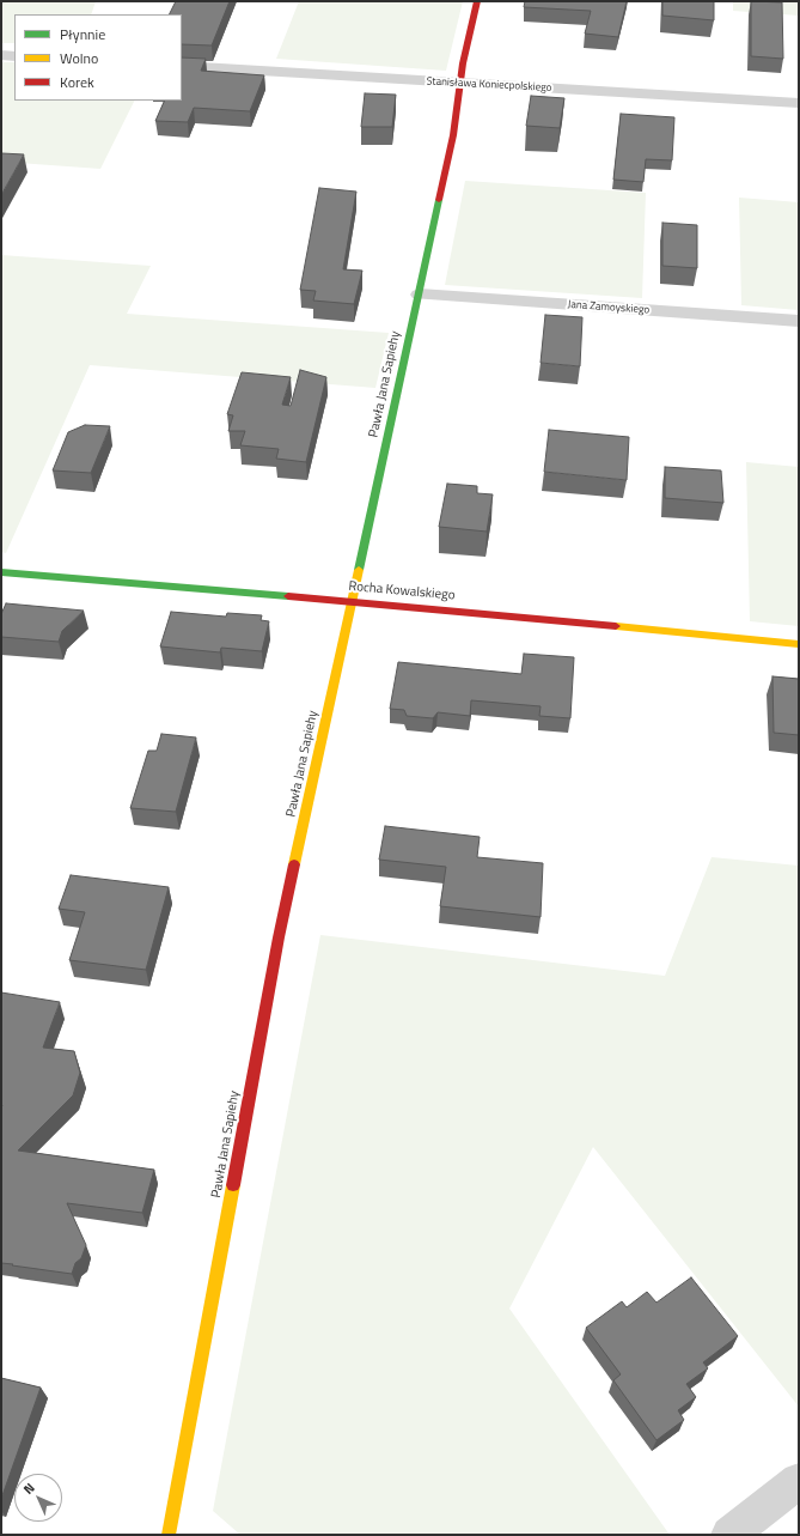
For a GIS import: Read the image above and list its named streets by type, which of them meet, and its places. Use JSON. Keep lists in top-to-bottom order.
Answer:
{
  "streets": {
    "street": [
      "Stanisława Koniecpolskiego",
      "Jana Zamoyskiego",
      "Pawła Jana Sapiehy",
      "Rocha Kowalskiego"
    ]
  },
  "crossings": [
    ["Stanisława Koniecpolskiego", "Pawła Jana Sapiehy"],
    ["Jana Zamoyskiego", "Pawła Jana Sapiehy"],
    ["Pawła Jana Sapiehy", "Rocha Kowalskiego"]
  ],
  "legend": ["Płynnie", "Wolno", "Korek"],
  "north": "top left"
}
